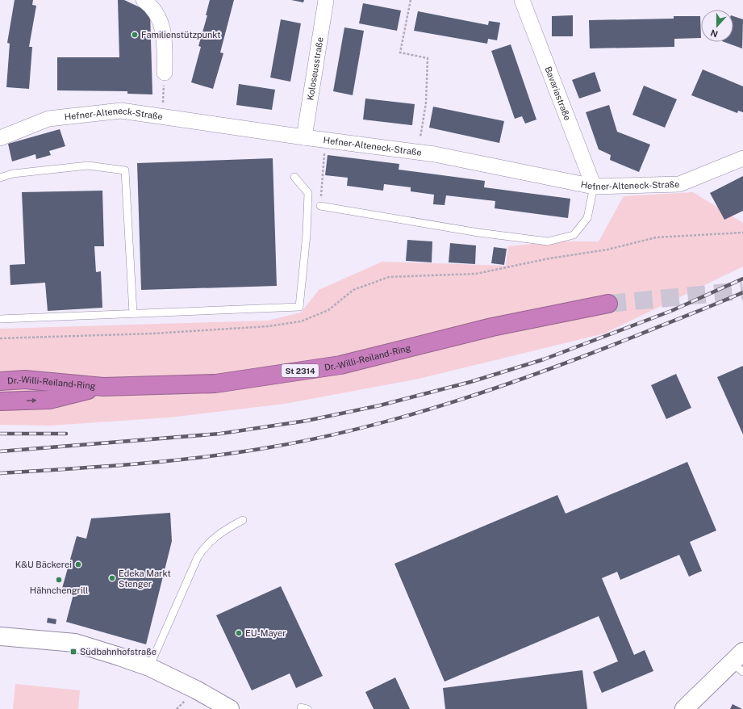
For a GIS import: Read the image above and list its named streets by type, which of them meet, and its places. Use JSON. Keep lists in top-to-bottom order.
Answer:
{
  "streets": {
    "highway": ["Dr.-Willi-Reiland-Ring", "St 2314"],
    "street": ["Koloseusstraße", "Bavariastraße", "Hefner-Alteneck-Straße"]
  },
  "crossings": [
    ["Koloseusstraße", "Hefner-Alteneck-Straße"],
    ["Bavariastraße", "Hefner-Alteneck-Straße"]
  ],
  "places": {
    "other": [
      "Familienstützpunkt",
      "K&U Bäckerei",
      "Edeka Markt Stenger",
      "Hähnchengrill",
      "EU-Mayer"
    ],
    "transit": ["Südbahnhofstraße"]
  },
  "north": "bottom"
}
